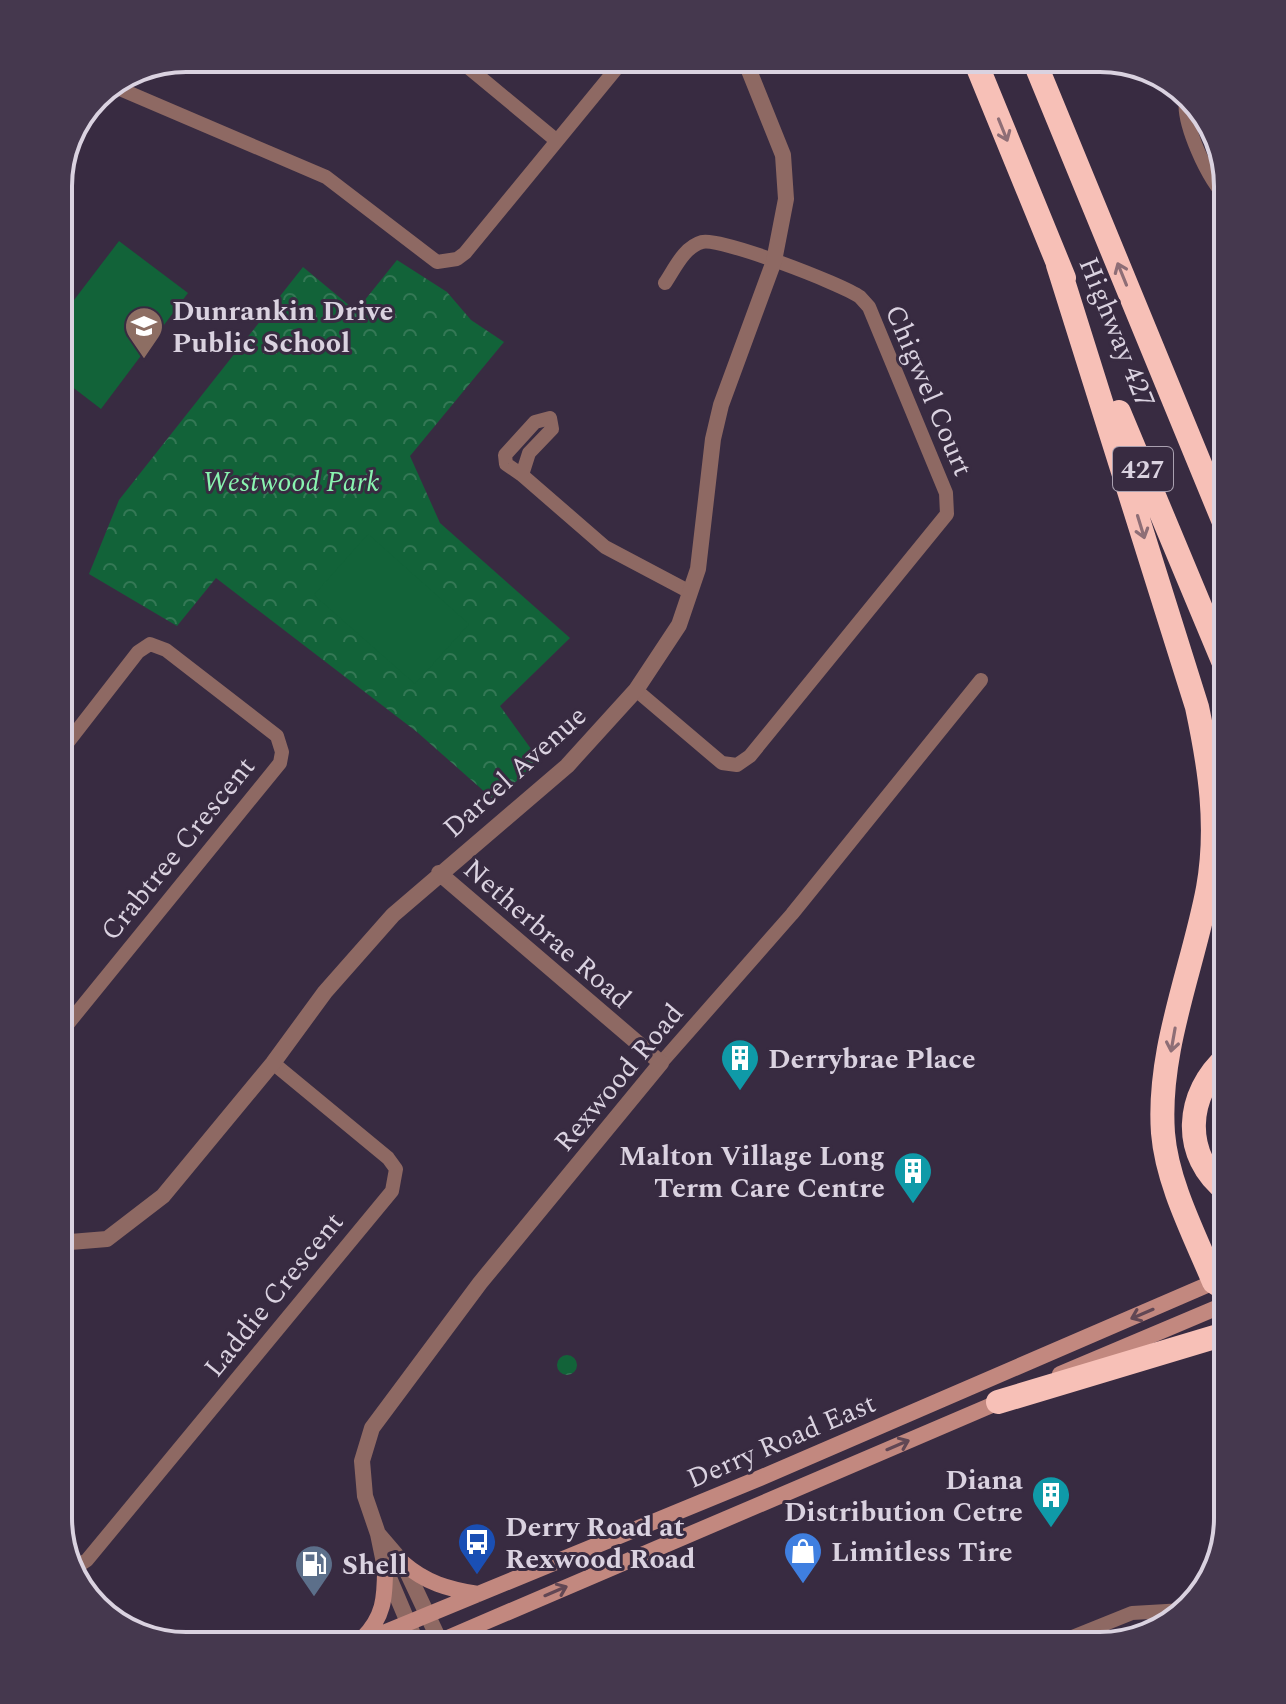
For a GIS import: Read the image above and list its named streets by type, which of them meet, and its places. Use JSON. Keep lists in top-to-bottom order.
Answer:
{
  "streets": {
    "highway": ["Highway 427", "427"],
    "main road": ["Derry Road East"],
    "street": [
      "Chigwel Court",
      "Darcel Avenue",
      "Crabtree Crescent",
      "Netherbrae Road",
      "Rexwood Road",
      "Laddie Crescent"
    ]
  },
  "crossings": [
    ["Chigwel Court", "Darcel Avenue"],
    ["Darcel Avenue", "Netherbrae Road"],
    ["Darcel Avenue", "Laddie Crescent"],
    ["Netherbrae Road", "Rexwood Road"],
    ["Rexwood Road", "Derry Road East"]
  ],
  "parks": ["Westwood Park"],
  "places": {
    "school or university": ["Dunrankin Drive Public School"],
    "building": ["Derrybrae Place", "Malton Village Long Term Care Centre", "Diana Distribution Cetre"],
    "bus stop": ["Derry Road at Rexwood Road"],
    "shop": ["Limitless Tire"],
    "fuel station": ["Shell"]
  }
}
